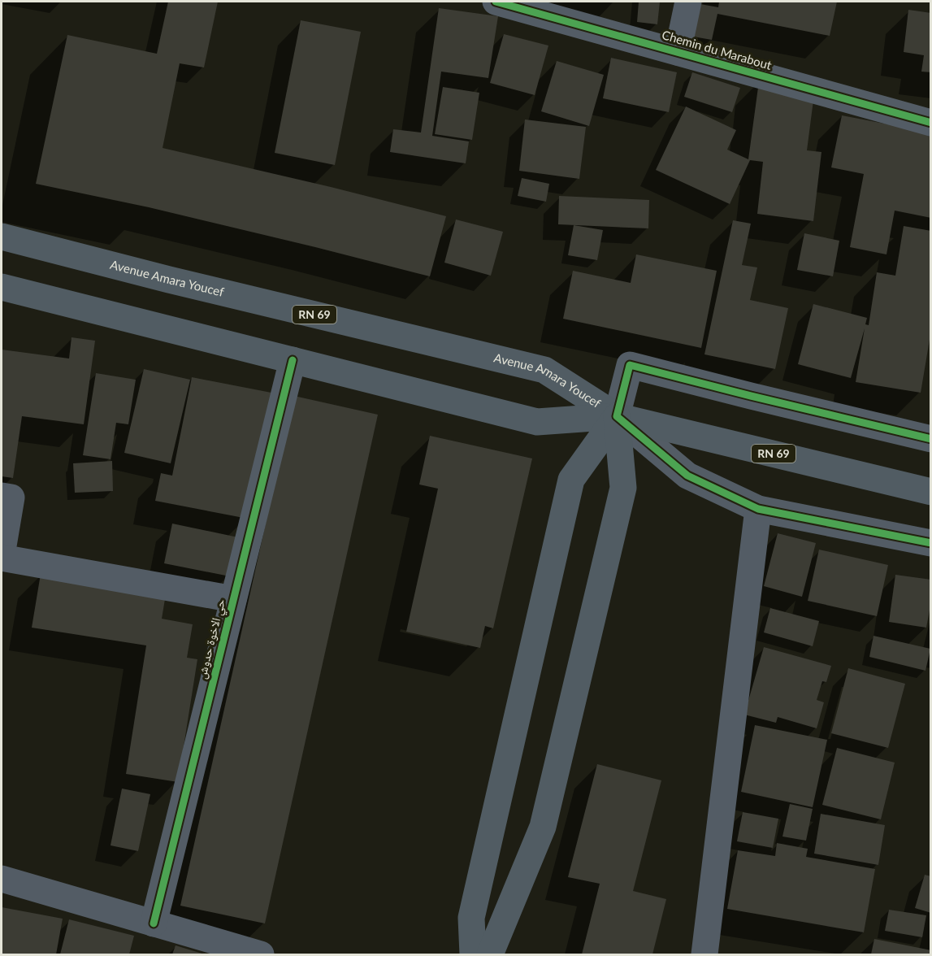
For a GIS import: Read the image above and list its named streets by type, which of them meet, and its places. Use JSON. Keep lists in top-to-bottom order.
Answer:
{
  "streets": {
    "main road": ["Avenue Amara Youcef", "RN 69"],
    "street": ["Chemin du Marabout", "حي الاخوة حدوش"]
  },
  "crossings": [
    ["Avenue Amara Youcef", "RN 69"],
    ["Avenue Amara Youcef", "حي الاخوة حدوش"]
  ]
}
